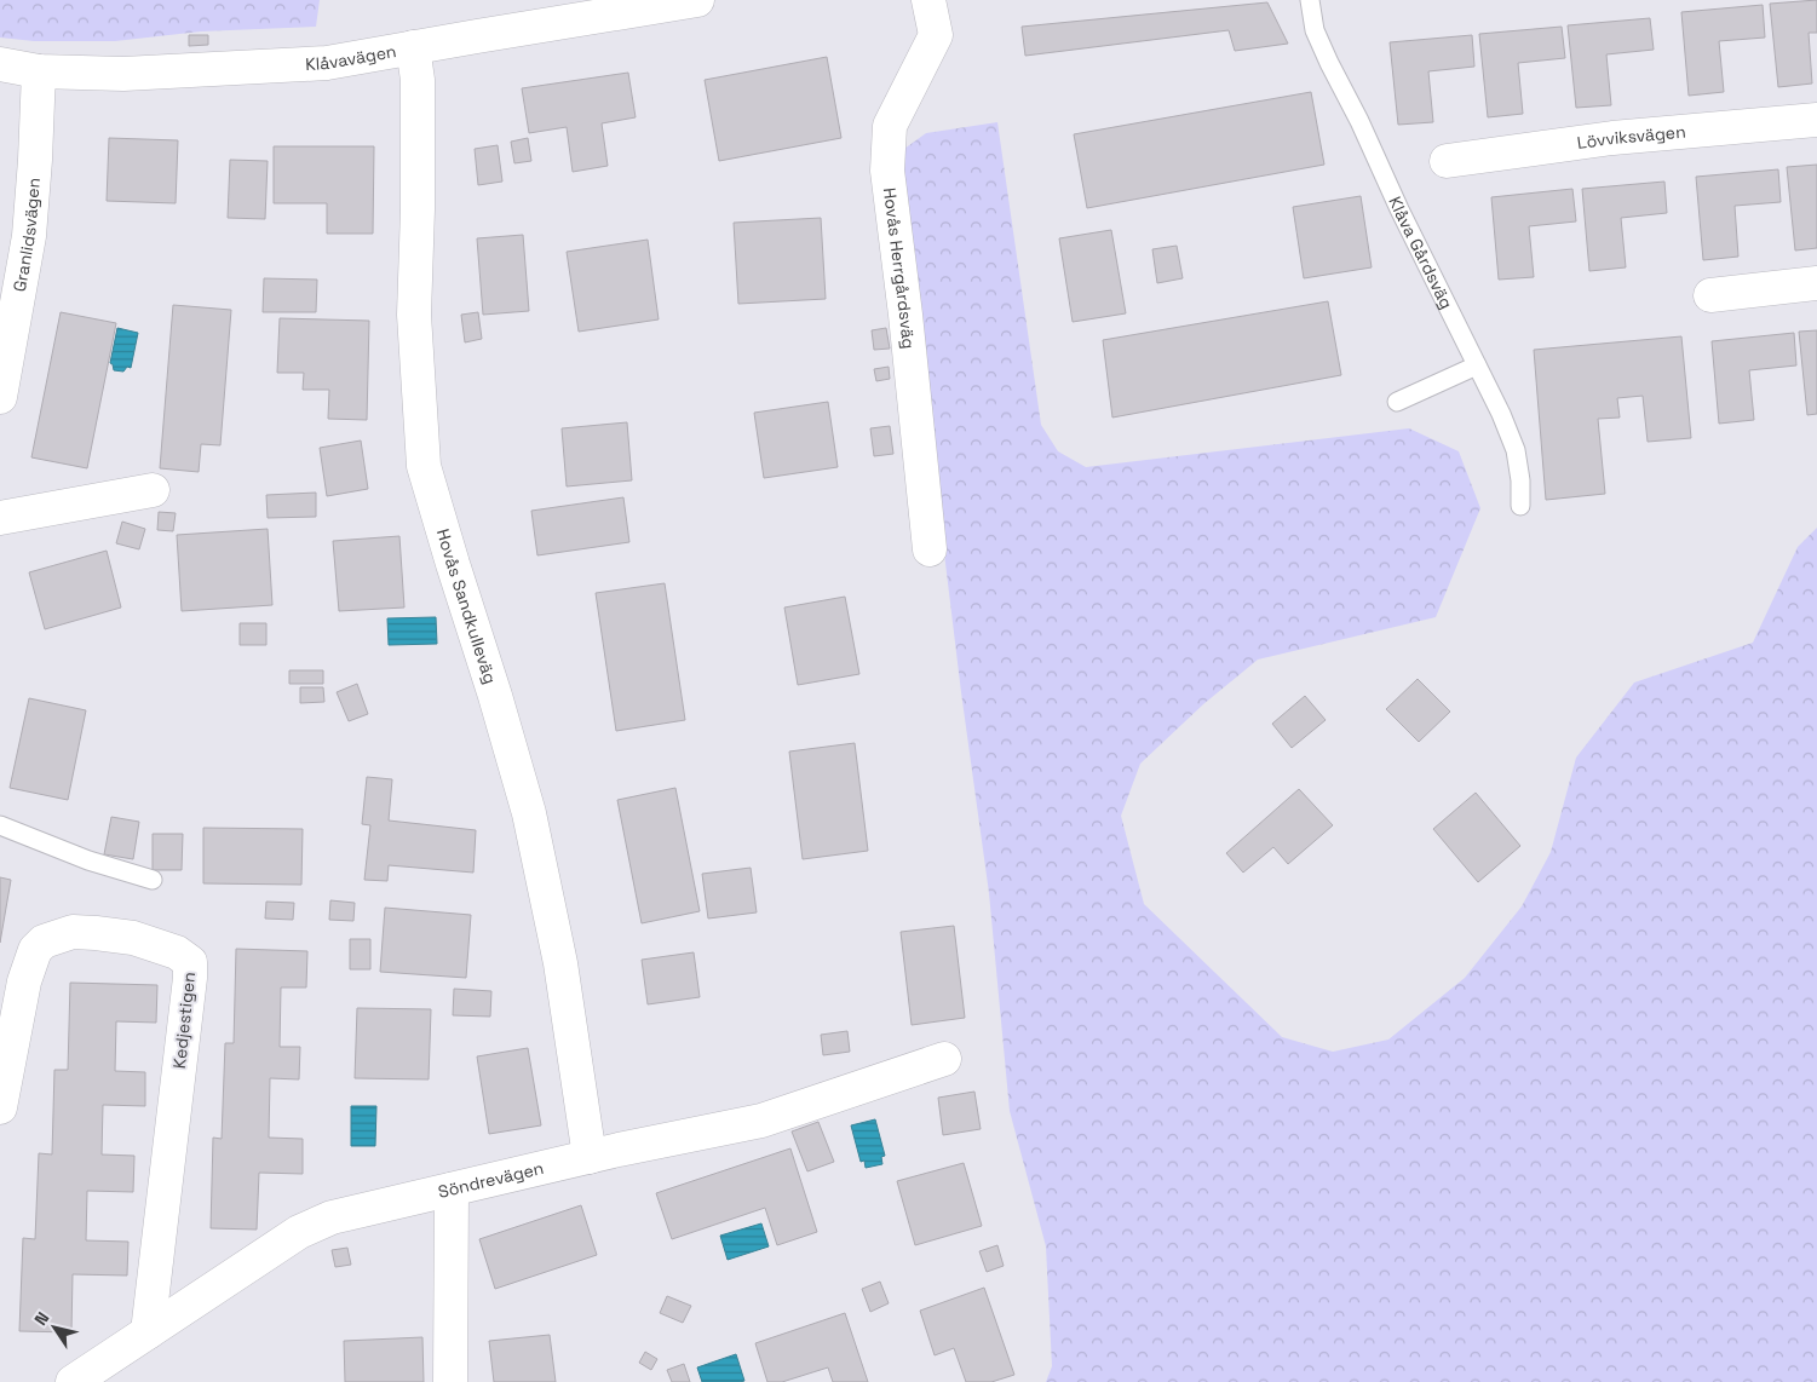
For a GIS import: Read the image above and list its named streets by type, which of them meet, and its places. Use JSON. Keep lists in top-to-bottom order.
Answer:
{
  "streets": {
    "street": [
      "Klåvavägen",
      "Lövviksvägen",
      "Granlidsvägen",
      "Hovås Herrgårdsväg",
      "Hovås Sandkulleväg",
      "Kedjestigen",
      "Söndrevägen"
    ],
    "lane": ["Klåva Gårdsväg"]
  },
  "crossings": [
    ["Klåvavägen", "Granlidsvägen"],
    ["Klåvavägen", "Hovås Sandkulleväg"],
    ["Hovås Sandkulleväg", "Söndrevägen"],
    ["Kedjestigen", "Söndrevägen"]
  ],
  "north": "top left"
}
